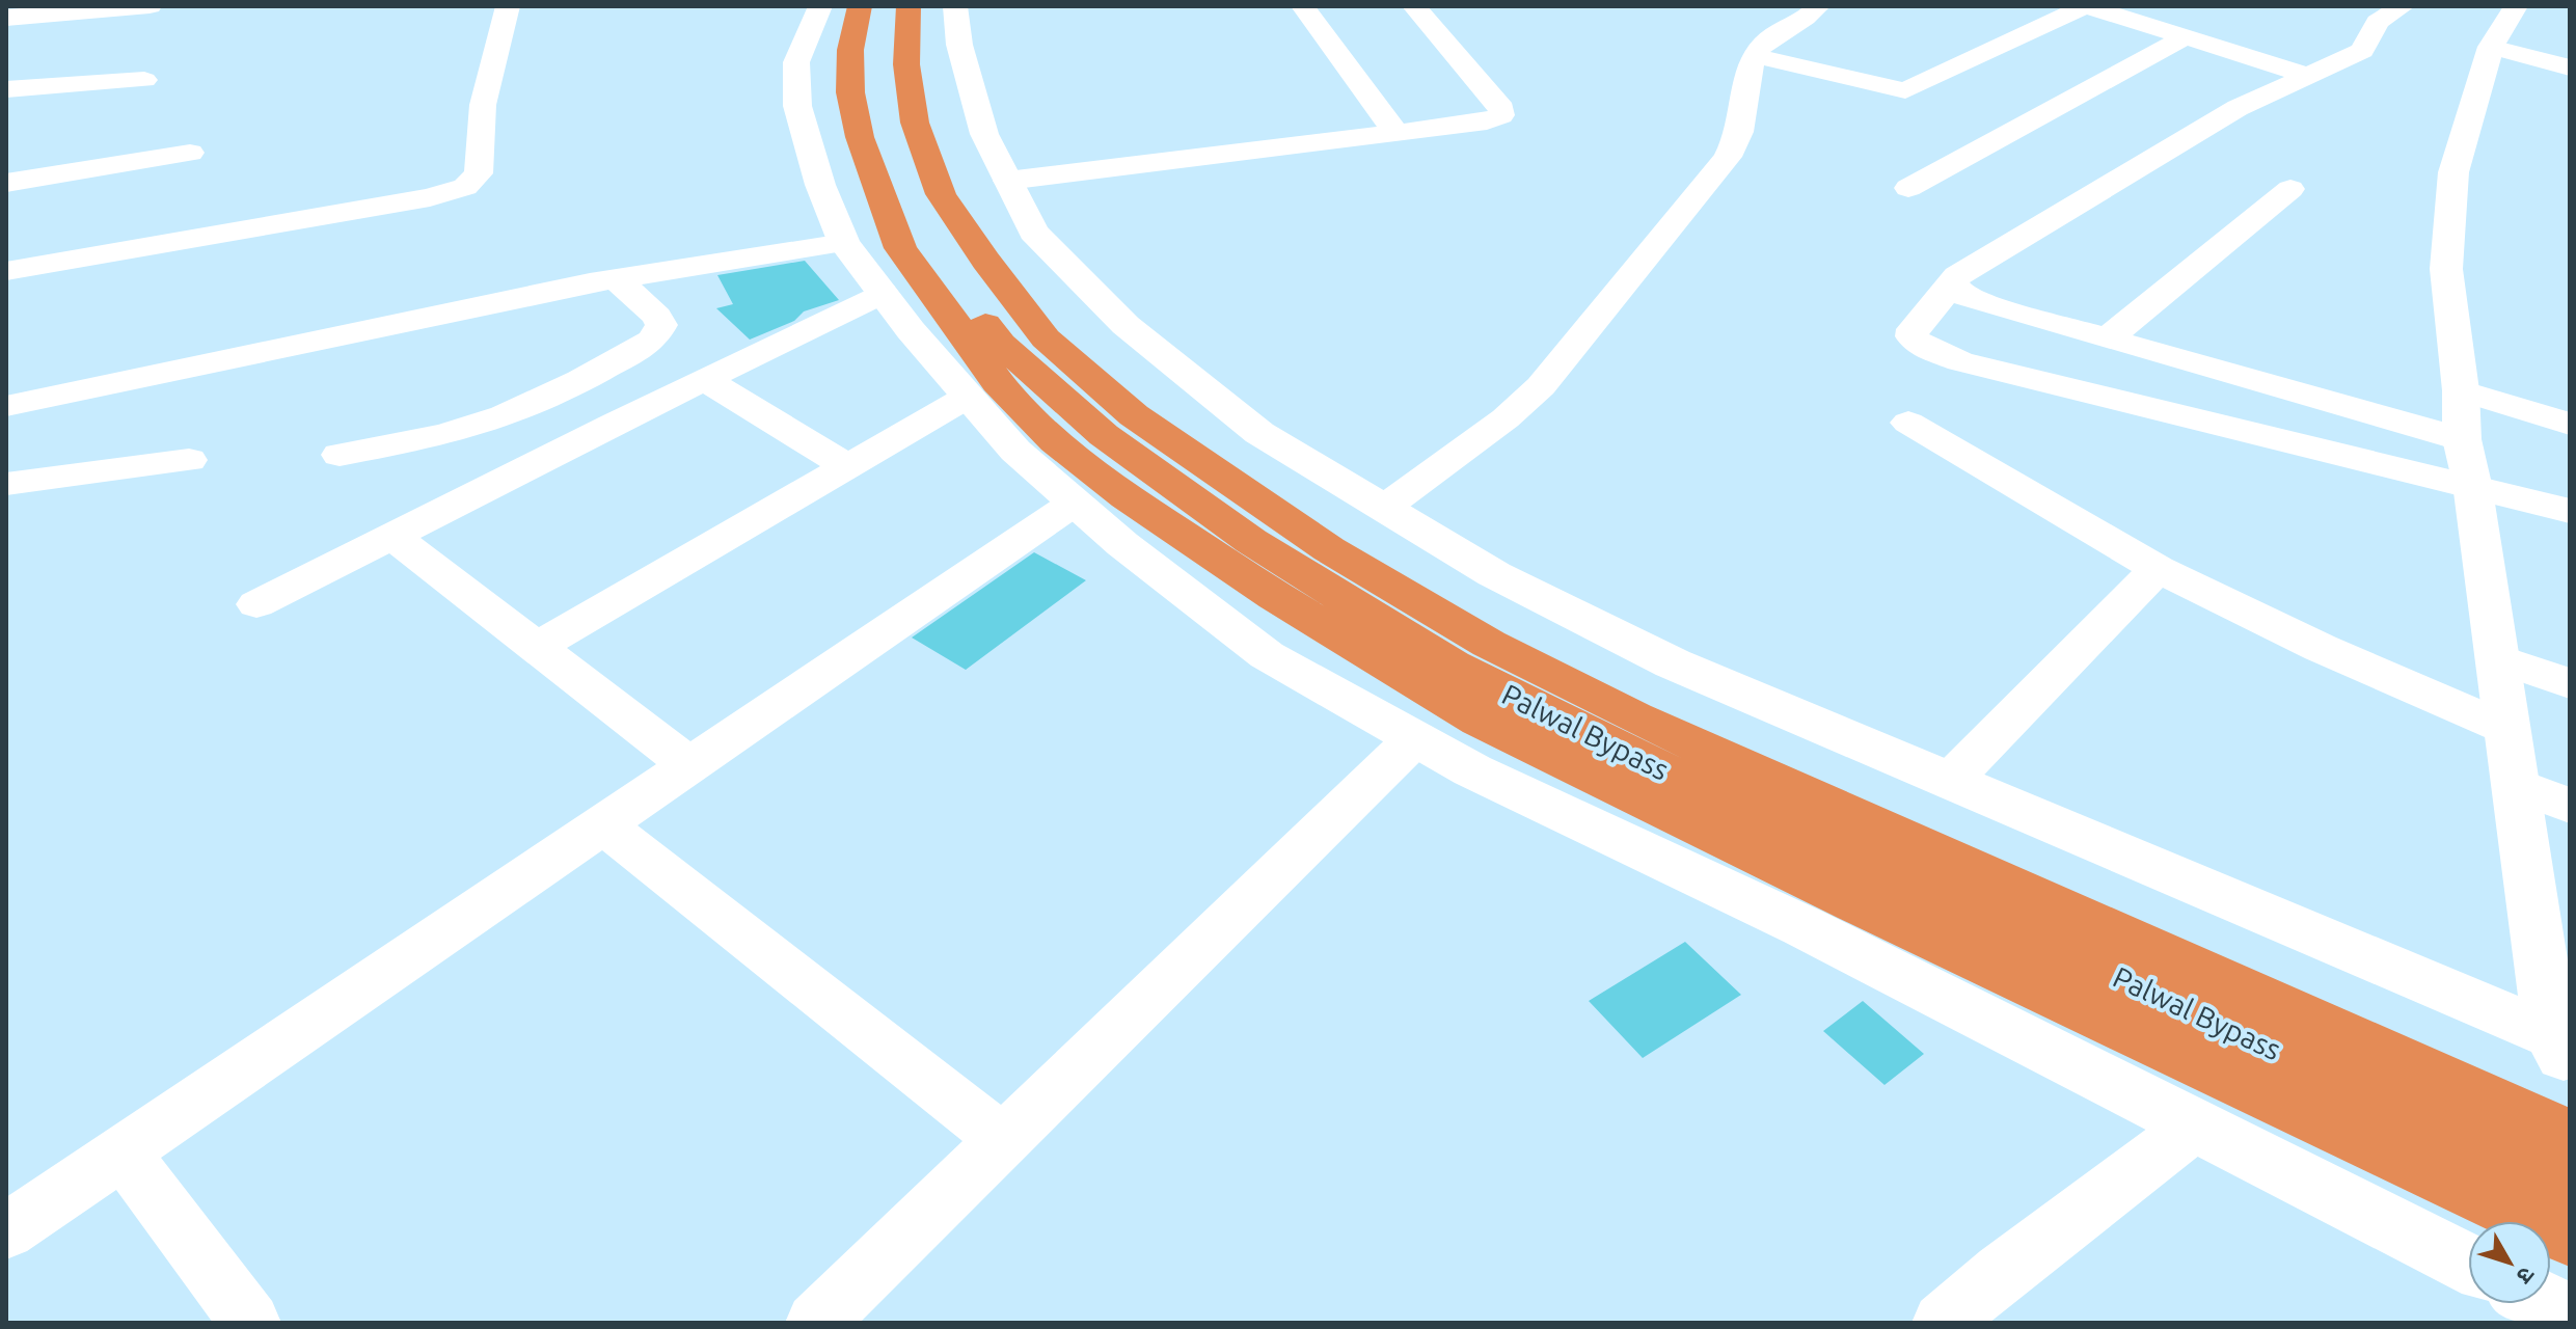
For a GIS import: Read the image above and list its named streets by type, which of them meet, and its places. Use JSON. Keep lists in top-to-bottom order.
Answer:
{
  "streets": {
    "highway": ["Palwal Bypass"]
  },
  "north": "bottom right"
}
